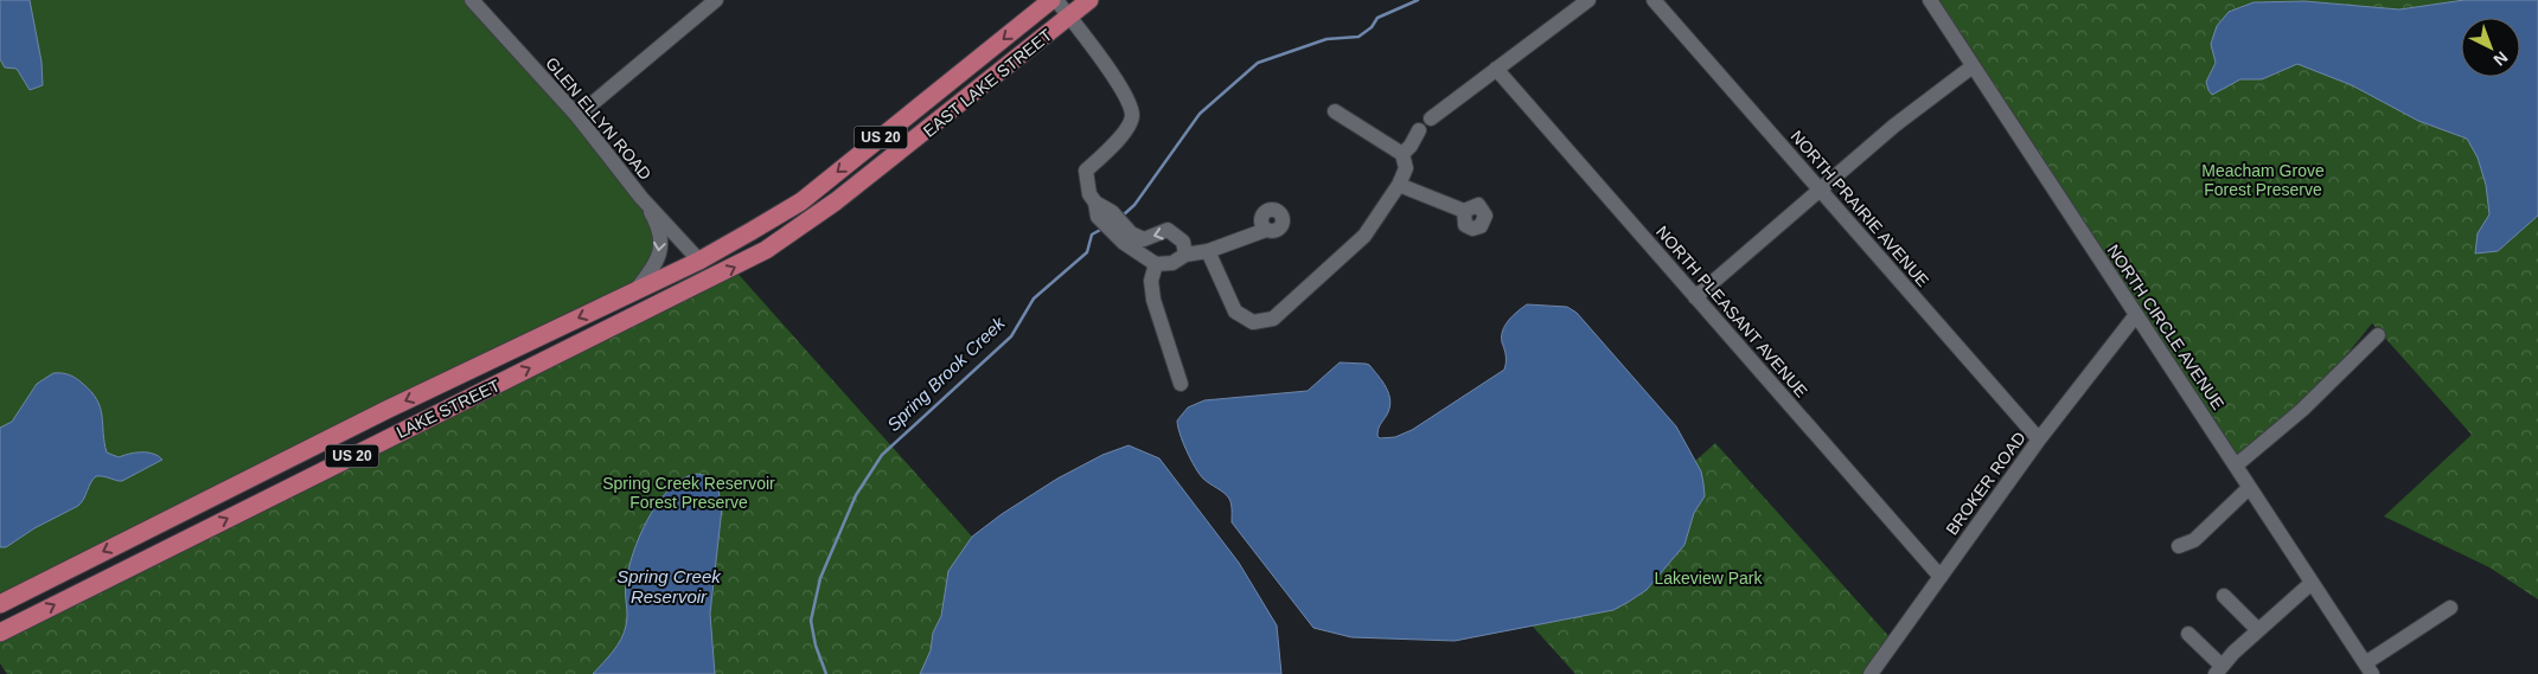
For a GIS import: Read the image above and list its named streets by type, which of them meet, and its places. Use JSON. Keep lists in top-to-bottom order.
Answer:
{
  "streets": {
    "main road": ["EAST LAKE STREET", "US 20", "LAKE STREET"],
    "street": [
      "GLEN ELLYN ROAD",
      "NORTH PRAIRIE AVENUE",
      "NORTH PLEASANT AVENUE",
      "NORTH CIRCLE AVENUE",
      "BROKER ROAD"
    ]
  },
  "crossings": [
    ["EAST LAKE STREET", "GLEN ELLYN ROAD"],
    ["EAST LAKE STREET", "LAKE STREET"],
    ["GLEN ELLYN ROAD", "LAKE STREET"],
    ["NORTH PRAIRIE AVENUE", "BROKER ROAD"],
    ["NORTH PLEASANT AVENUE", "BROKER ROAD"],
    ["NORTH CIRCLE AVENUE", "BROKER ROAD"]
  ],
  "water": ["Spring Brook Creek", "Spring Creek Reservoir"],
  "parks": ["Meacham Grove Forest Preserve", "Spring Creek Reservoir Forest Preserve", "Lakeview Park"],
  "north": "bottom right"
}
